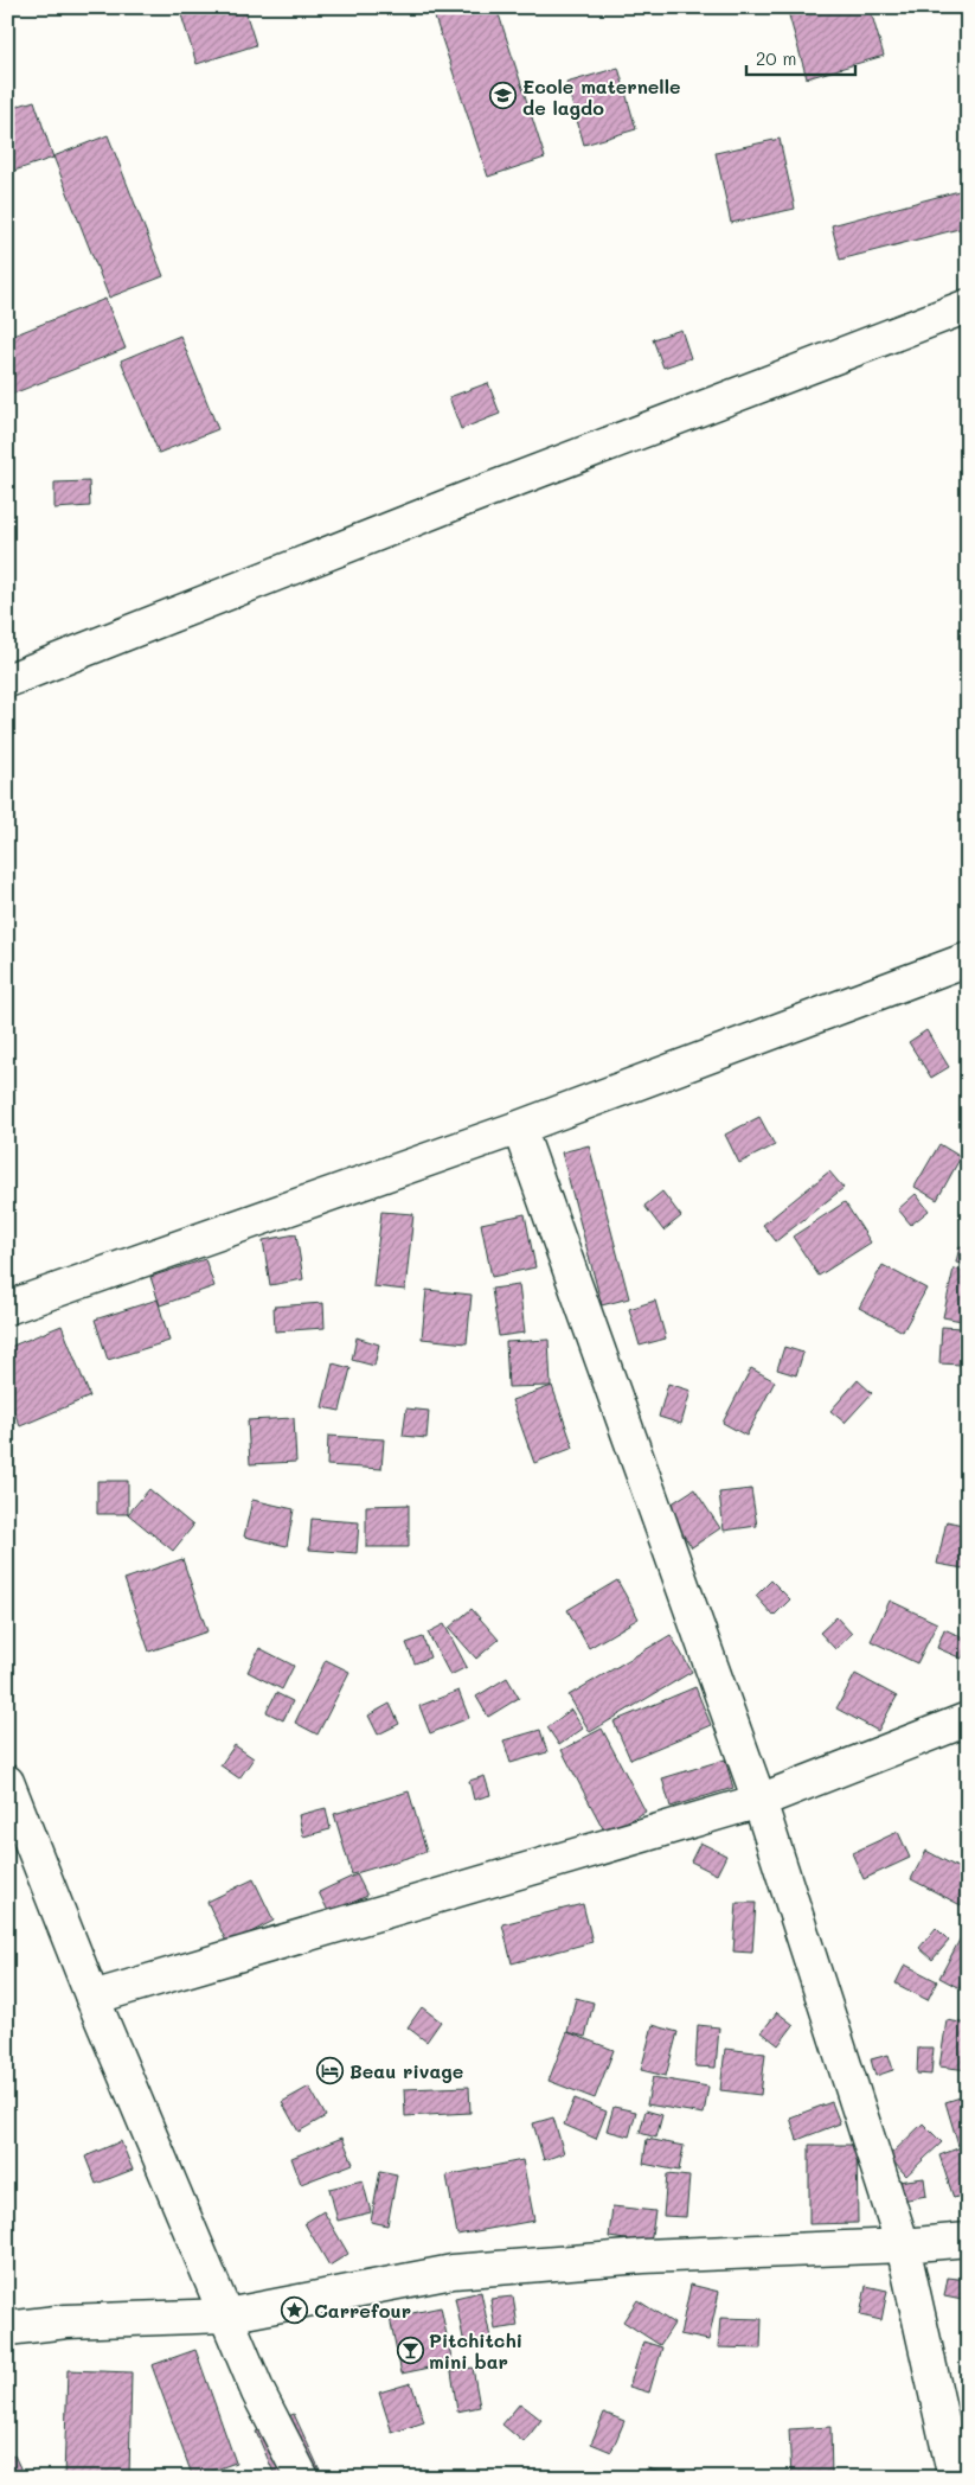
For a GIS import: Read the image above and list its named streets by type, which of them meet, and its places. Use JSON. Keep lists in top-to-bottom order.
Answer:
{
  "places": {
    "school or university": ["Ecole maternelle de lagdo"],
    "hotel": ["Beau rivage"],
    "place": ["Carrefour"],
    "bar": ["Pitchitchi mini bar"]
  },
  "scale_bar": "20 m"
}
